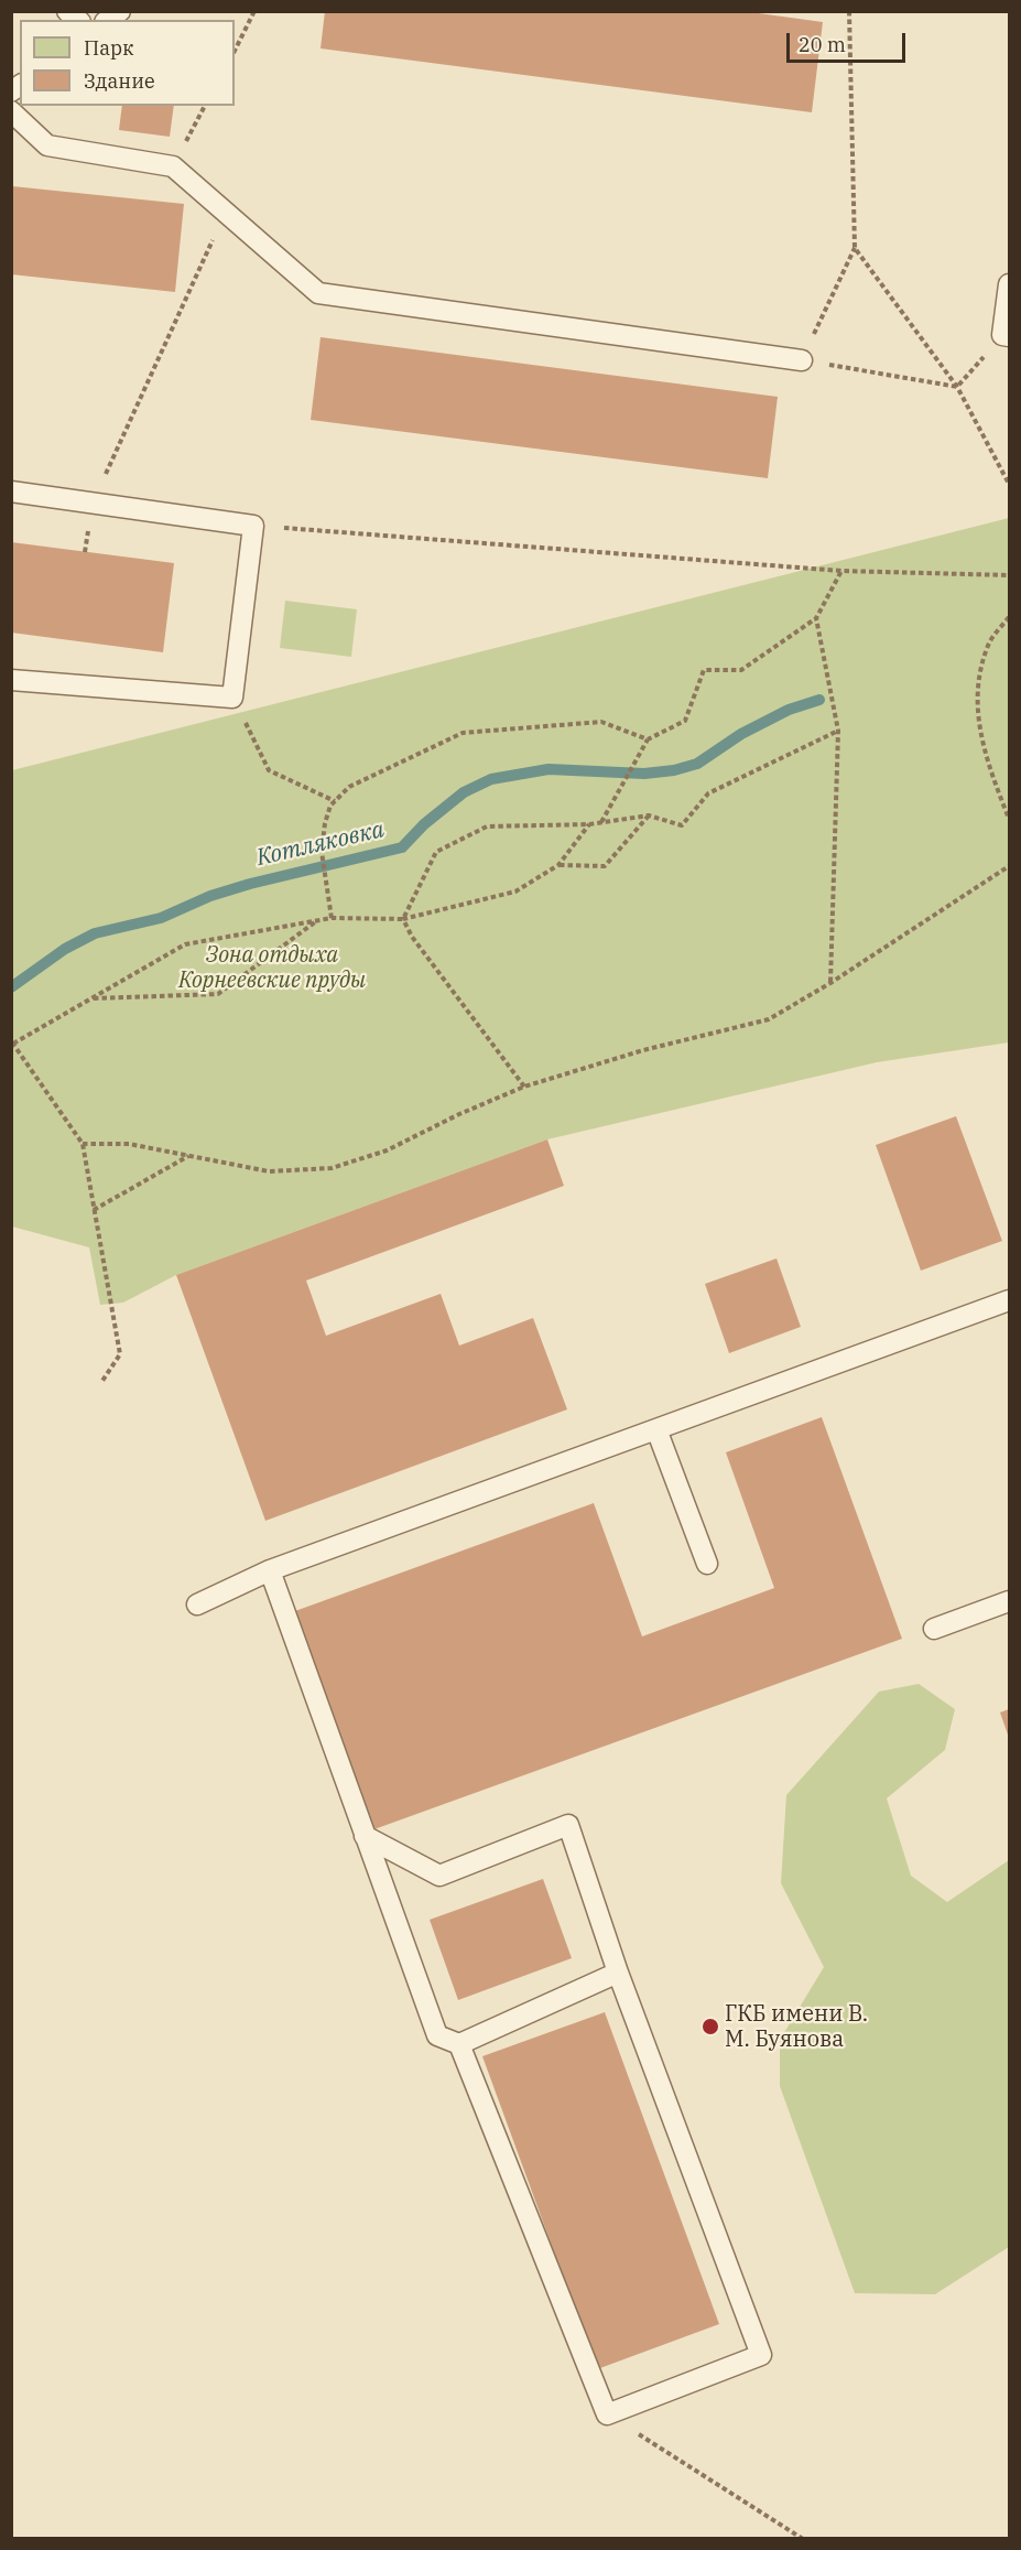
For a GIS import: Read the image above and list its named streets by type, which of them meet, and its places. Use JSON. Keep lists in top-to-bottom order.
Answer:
{
  "water": ["Котляковка"],
  "parks": ["Зона отдыха Корнеевские пруды"],
  "places": ["ГКБ имени В. М. Буянова"],
  "legend": ["Парк", "Здание"],
  "scale_bar": "20 m"
}
